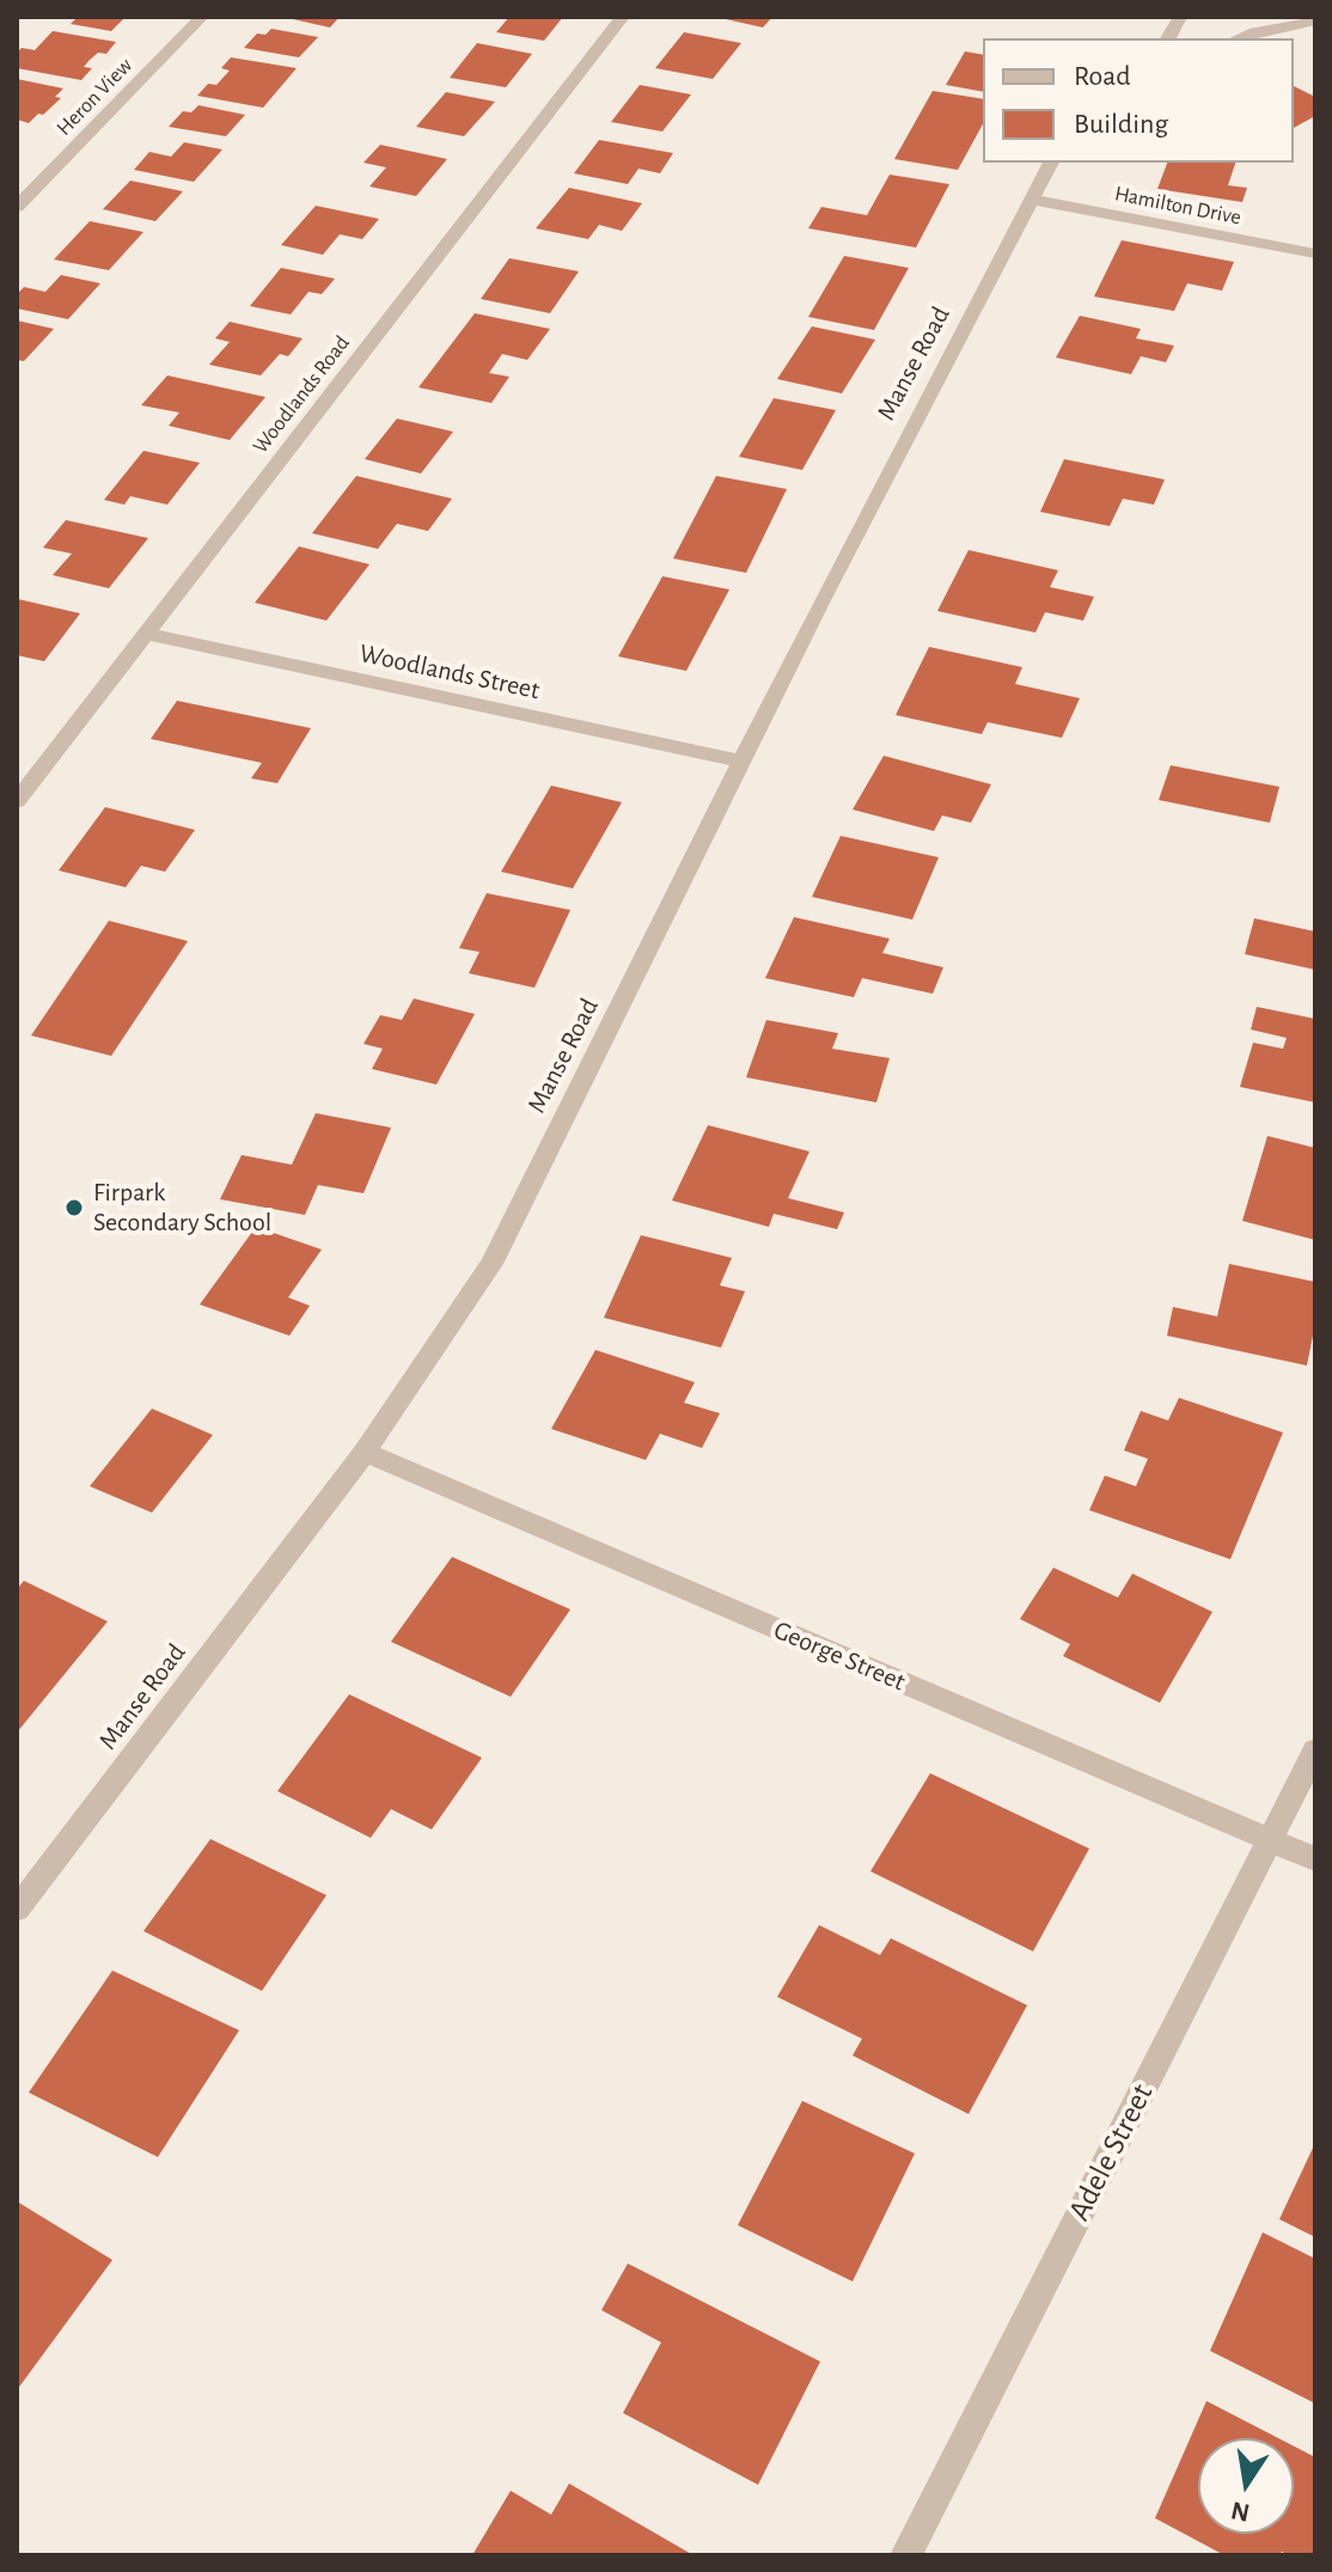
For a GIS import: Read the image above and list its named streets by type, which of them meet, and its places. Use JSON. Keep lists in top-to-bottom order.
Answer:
{
  "streets": {
    "street": [
      "Heron View",
      "Hamilton Drive",
      "Manse Road",
      "Woodlands Road",
      "Woodlands Street",
      "George Street",
      "Adele Street"
    ]
  },
  "crossings": [
    ["Hamilton Drive", "Manse Road"],
    ["Manse Road", "Woodlands Street"],
    ["Manse Road", "George Street"],
    ["Woodlands Road", "Woodlands Street"],
    ["George Street", "Adele Street"]
  ],
  "places": ["Firpark Secondary School"],
  "legend": ["Road", "Building"],
  "north": "bottom"
}
